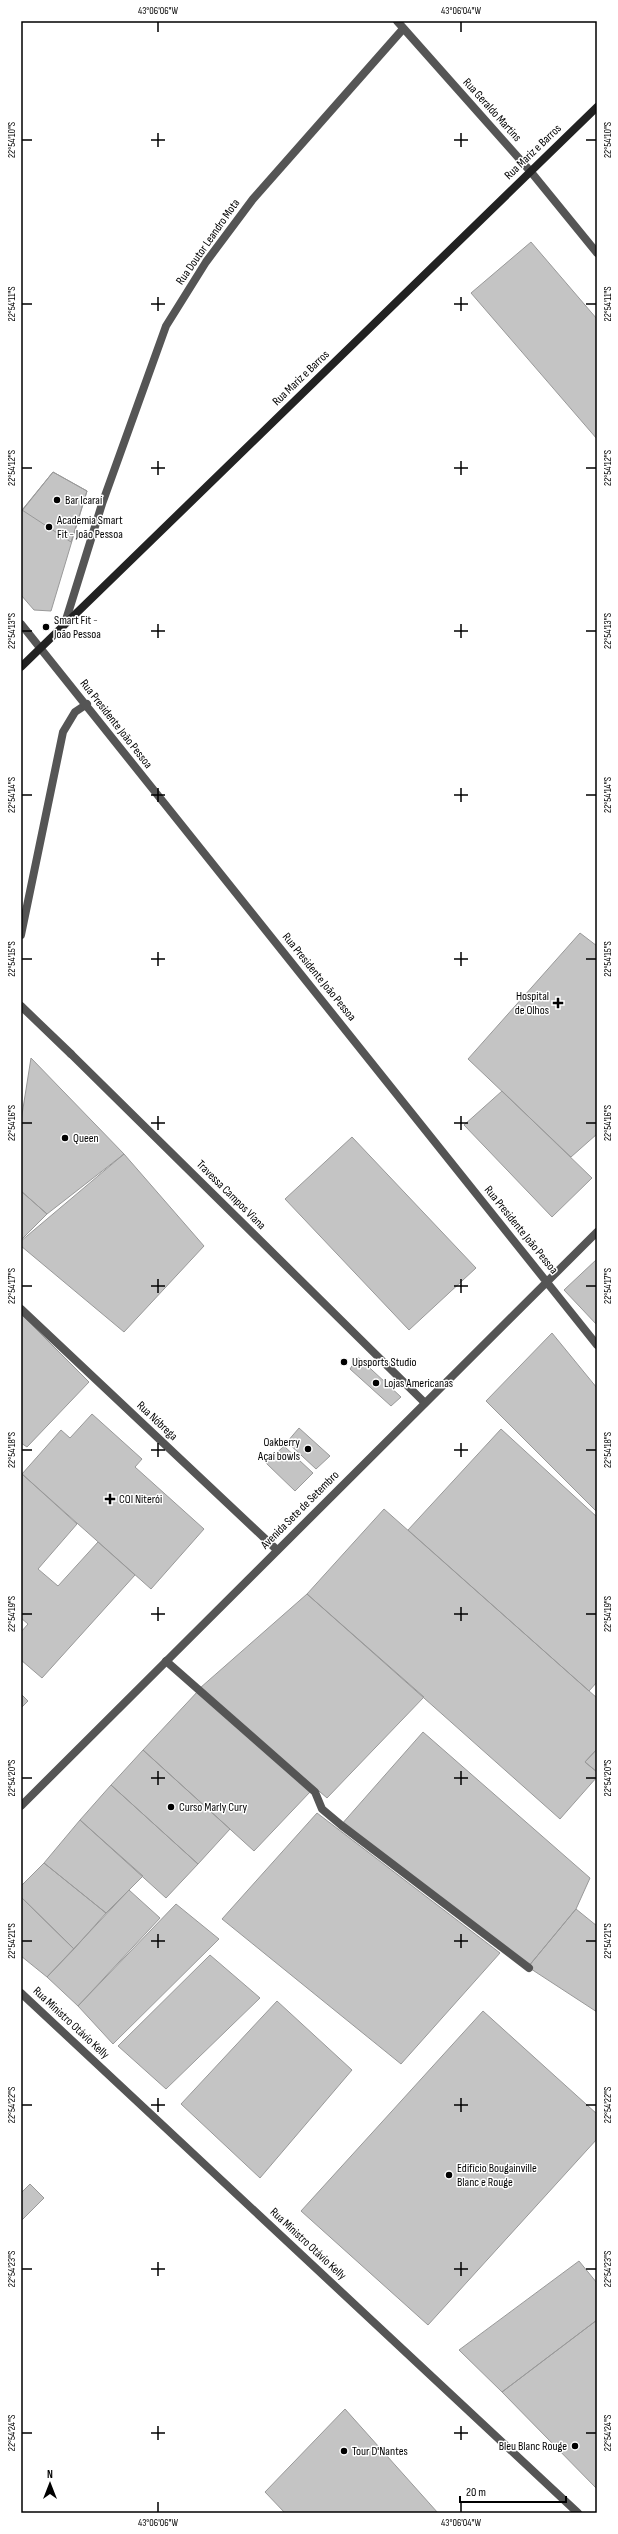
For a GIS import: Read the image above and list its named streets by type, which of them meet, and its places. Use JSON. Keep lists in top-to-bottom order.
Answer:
{
  "streets": {
    "main road": ["Rua Mariz e Barros"],
    "street": [
      "Rua Geraldo Martins",
      "Rua Doutor Leandro Mota",
      "Rua Presidente João Pessoa",
      "Travessa Campos Viana",
      "Rua Nóbrega",
      "Avenida Sete de Setembro",
      "Rua Ministro Otávio Kelly"
    ]
  },
  "crossings": [
    ["Rua Geraldo Martins", "Rua Mariz e Barros"],
    ["Rua Geraldo Martins", "Rua Doutor Leandro Mota"],
    ["Rua Mariz e Barros", "Rua Doutor Leandro Mota"],
    ["Rua Mariz e Barros", "Rua Presidente João Pessoa"],
    ["Rua Presidente João Pessoa", "Avenida Sete de Setembro"],
    ["Travessa Campos Viana", "Avenida Sete de Setembro"],
    ["Rua Nóbrega", "Avenida Sete de Setembro"]
  ],
  "places": {
    "other": [
      "Bar Icaraí",
      "Academia Smart Fit - João Pessoa",
      "Smart Fit - João Pessoa",
      "Queen",
      "Upsports Studio",
      "Lojas Americanas",
      "Oakberry Açaí bowls",
      "Curso Marly Cury",
      "Edifício Bougainville Blanc e Rouge",
      "Bleu Blanc Rouge",
      "Tour D'Nantes"
    ],
    "health": ["Hospital de Olhos", "COI Niterói"]
  },
  "scale_bar": "20 m",
  "north": "top",
  "coordinates": [
    "43°06'06\"W",
    "43°06'04\"W",
    "22°54'10\"S",
    "22°54'11\"S",
    "22°54'12\"S",
    "22°54'13\"S",
    "22°54'14\"S",
    "22°54'15\"S",
    "22°54'16\"S",
    "22°54'17\"S",
    "22°54'18\"S",
    "22°54'19\"S",
    "22°54'20\"S",
    "22°54'21\"S",
    "22°54'22\"S",
    "22°54'23\"S",
    "22°54'24\"S"
  ]
}
